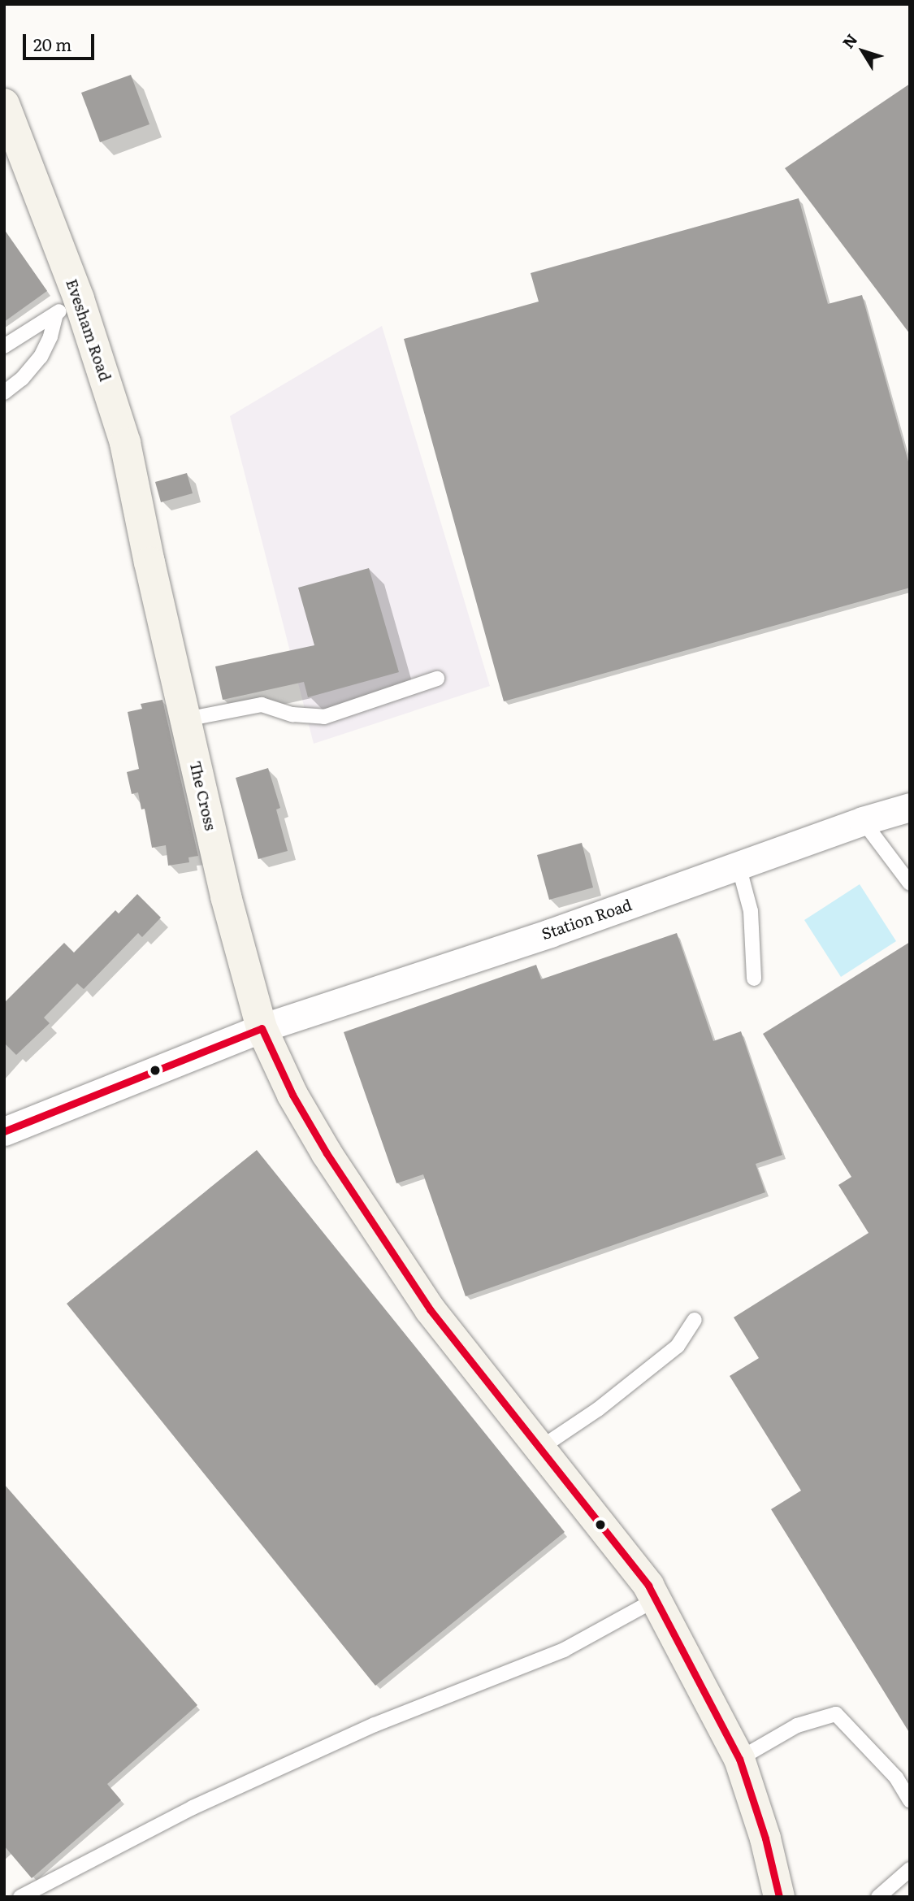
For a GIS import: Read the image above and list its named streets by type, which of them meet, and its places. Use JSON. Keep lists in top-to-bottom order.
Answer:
{
  "streets": {
    "main road": ["Evesham Road", "The Cross"],
    "street": ["Station Road"]
  },
  "crossings": [
    ["Evesham Road", "The Cross"],
    ["The Cross", "Station Road"]
  ],
  "scale_bar": "20 m",
  "north": "top left"
}
